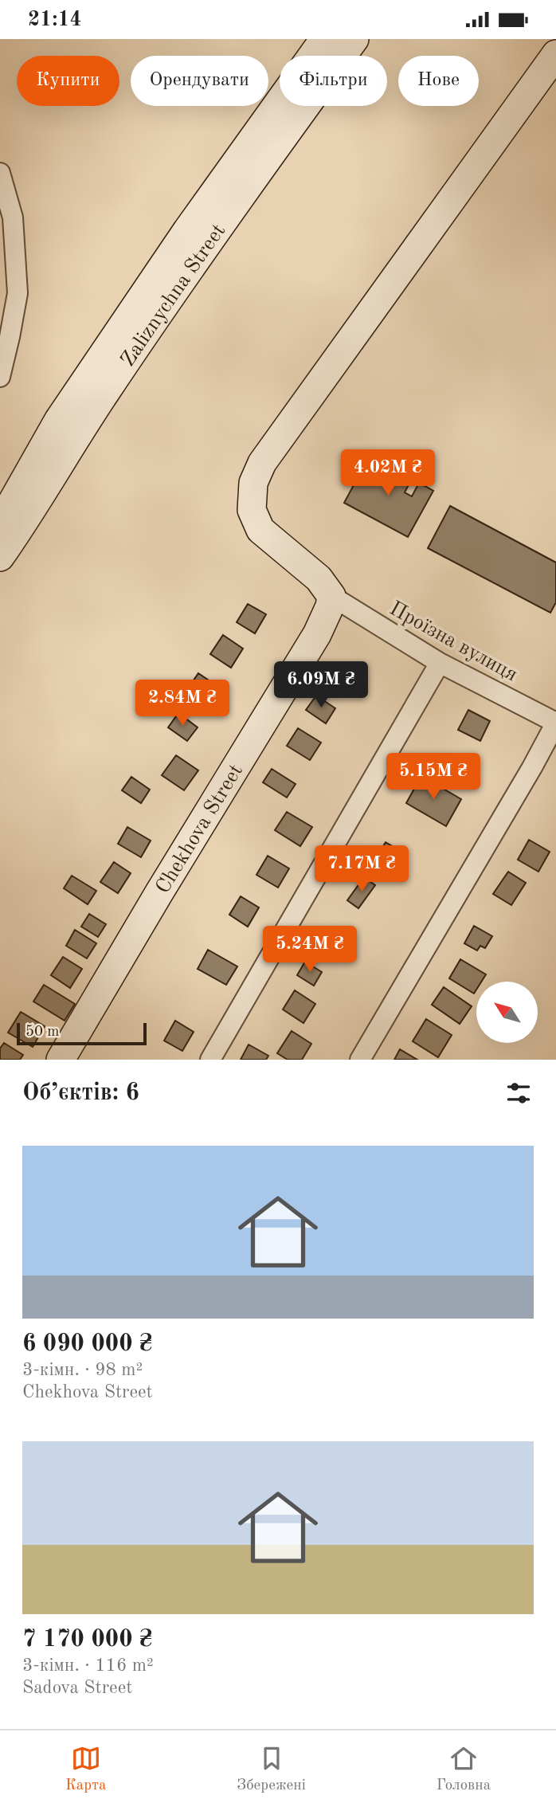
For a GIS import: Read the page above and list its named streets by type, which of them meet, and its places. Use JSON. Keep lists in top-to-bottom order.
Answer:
{
  "streets": {
    "main road": ["Zaliznychna Street", "Chekhova Street"],
    "street": ["Проїзна вулиця"]
  },
  "crossings": [
    ["Проїзна вулиця", "Chekhova Street"]
  ],
  "scale_bar": "50 m",
  "north": "top left",
  "page": {
    "status": "21:14",
    "chip": [
      "Купити",
      "Орендувати",
      "Фільтри",
      "Нове"
    ],
    "price": [
      "4.02M ₴",
      "6.09M ₴",
      "2.84M ₴",
      "5.15M ₴",
      "7.17M ₴",
      "5.24M ₴"
    ],
    "scale": "50 m",
    "heading": "Об’єктів: 6",
    "list": [
      {
        "name": "6 090 000 ₴",
        "note": "3-кімн. · 98 m² · Chekhova Street"
      },
      {
        "name": "7 170 000 ₴",
        "note": "3-кімн. · 116 m² · Sadova Street"
      }
    ],
    "tabs": ["Карта", "Збережені", "Головна"]
  }
}
